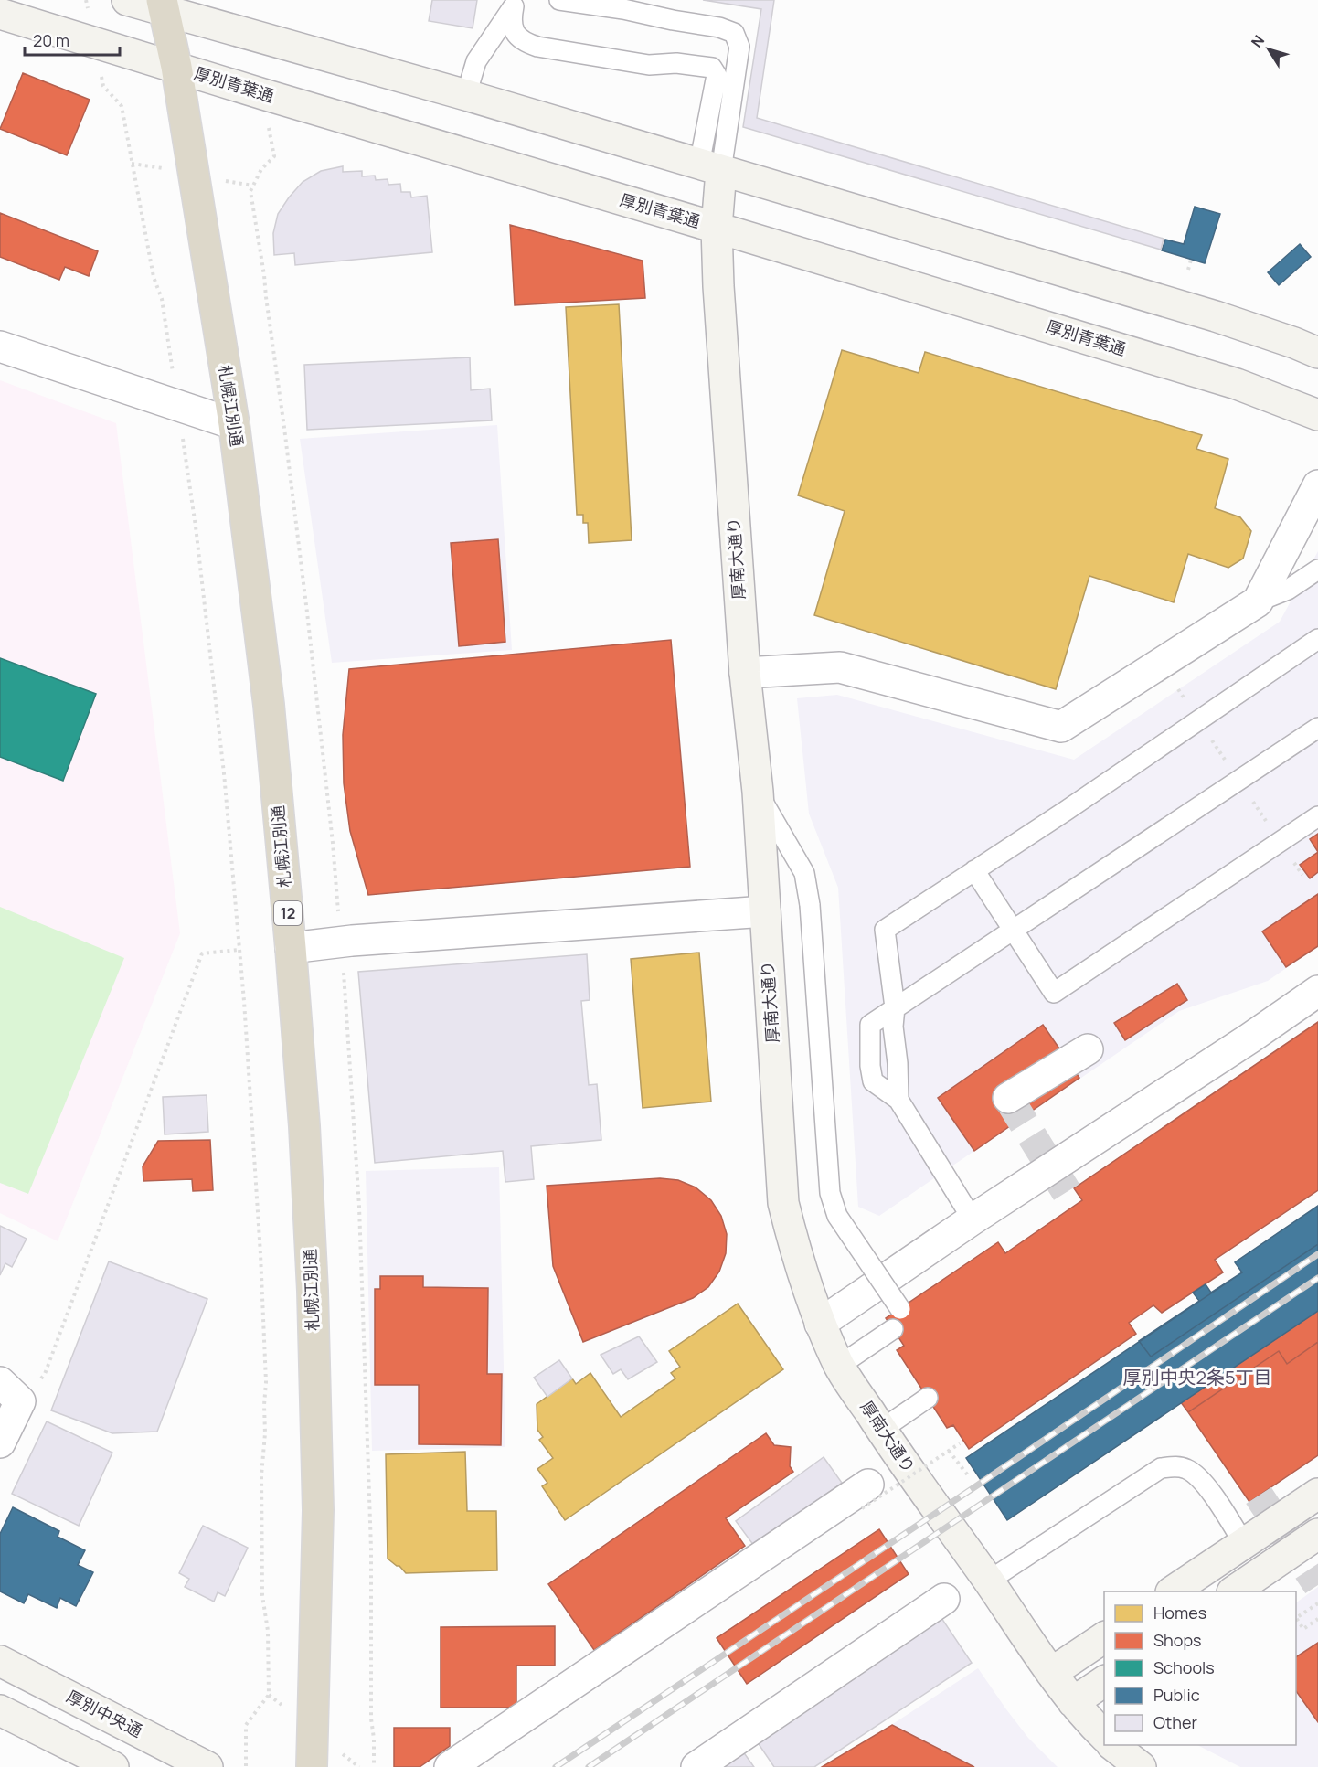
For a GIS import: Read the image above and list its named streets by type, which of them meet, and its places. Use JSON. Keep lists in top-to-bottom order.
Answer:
{
  "streets": {
    "highway": ["札幌江別通", "12"],
    "street": ["厚別青葉通", "厚南大通り", "厚別中央通"]
  },
  "crossings": [
    ["厚別青葉通", "札幌江別通"],
    ["厚別青葉通", "厚南大通り"]
  ],
  "districts": ["厚別中央2条5丁目"],
  "legend": [
    "Homes",
    "Shops",
    "Schools",
    "Public",
    "Other"
  ],
  "scale_bar": "20 m",
  "north": "top left"
}
